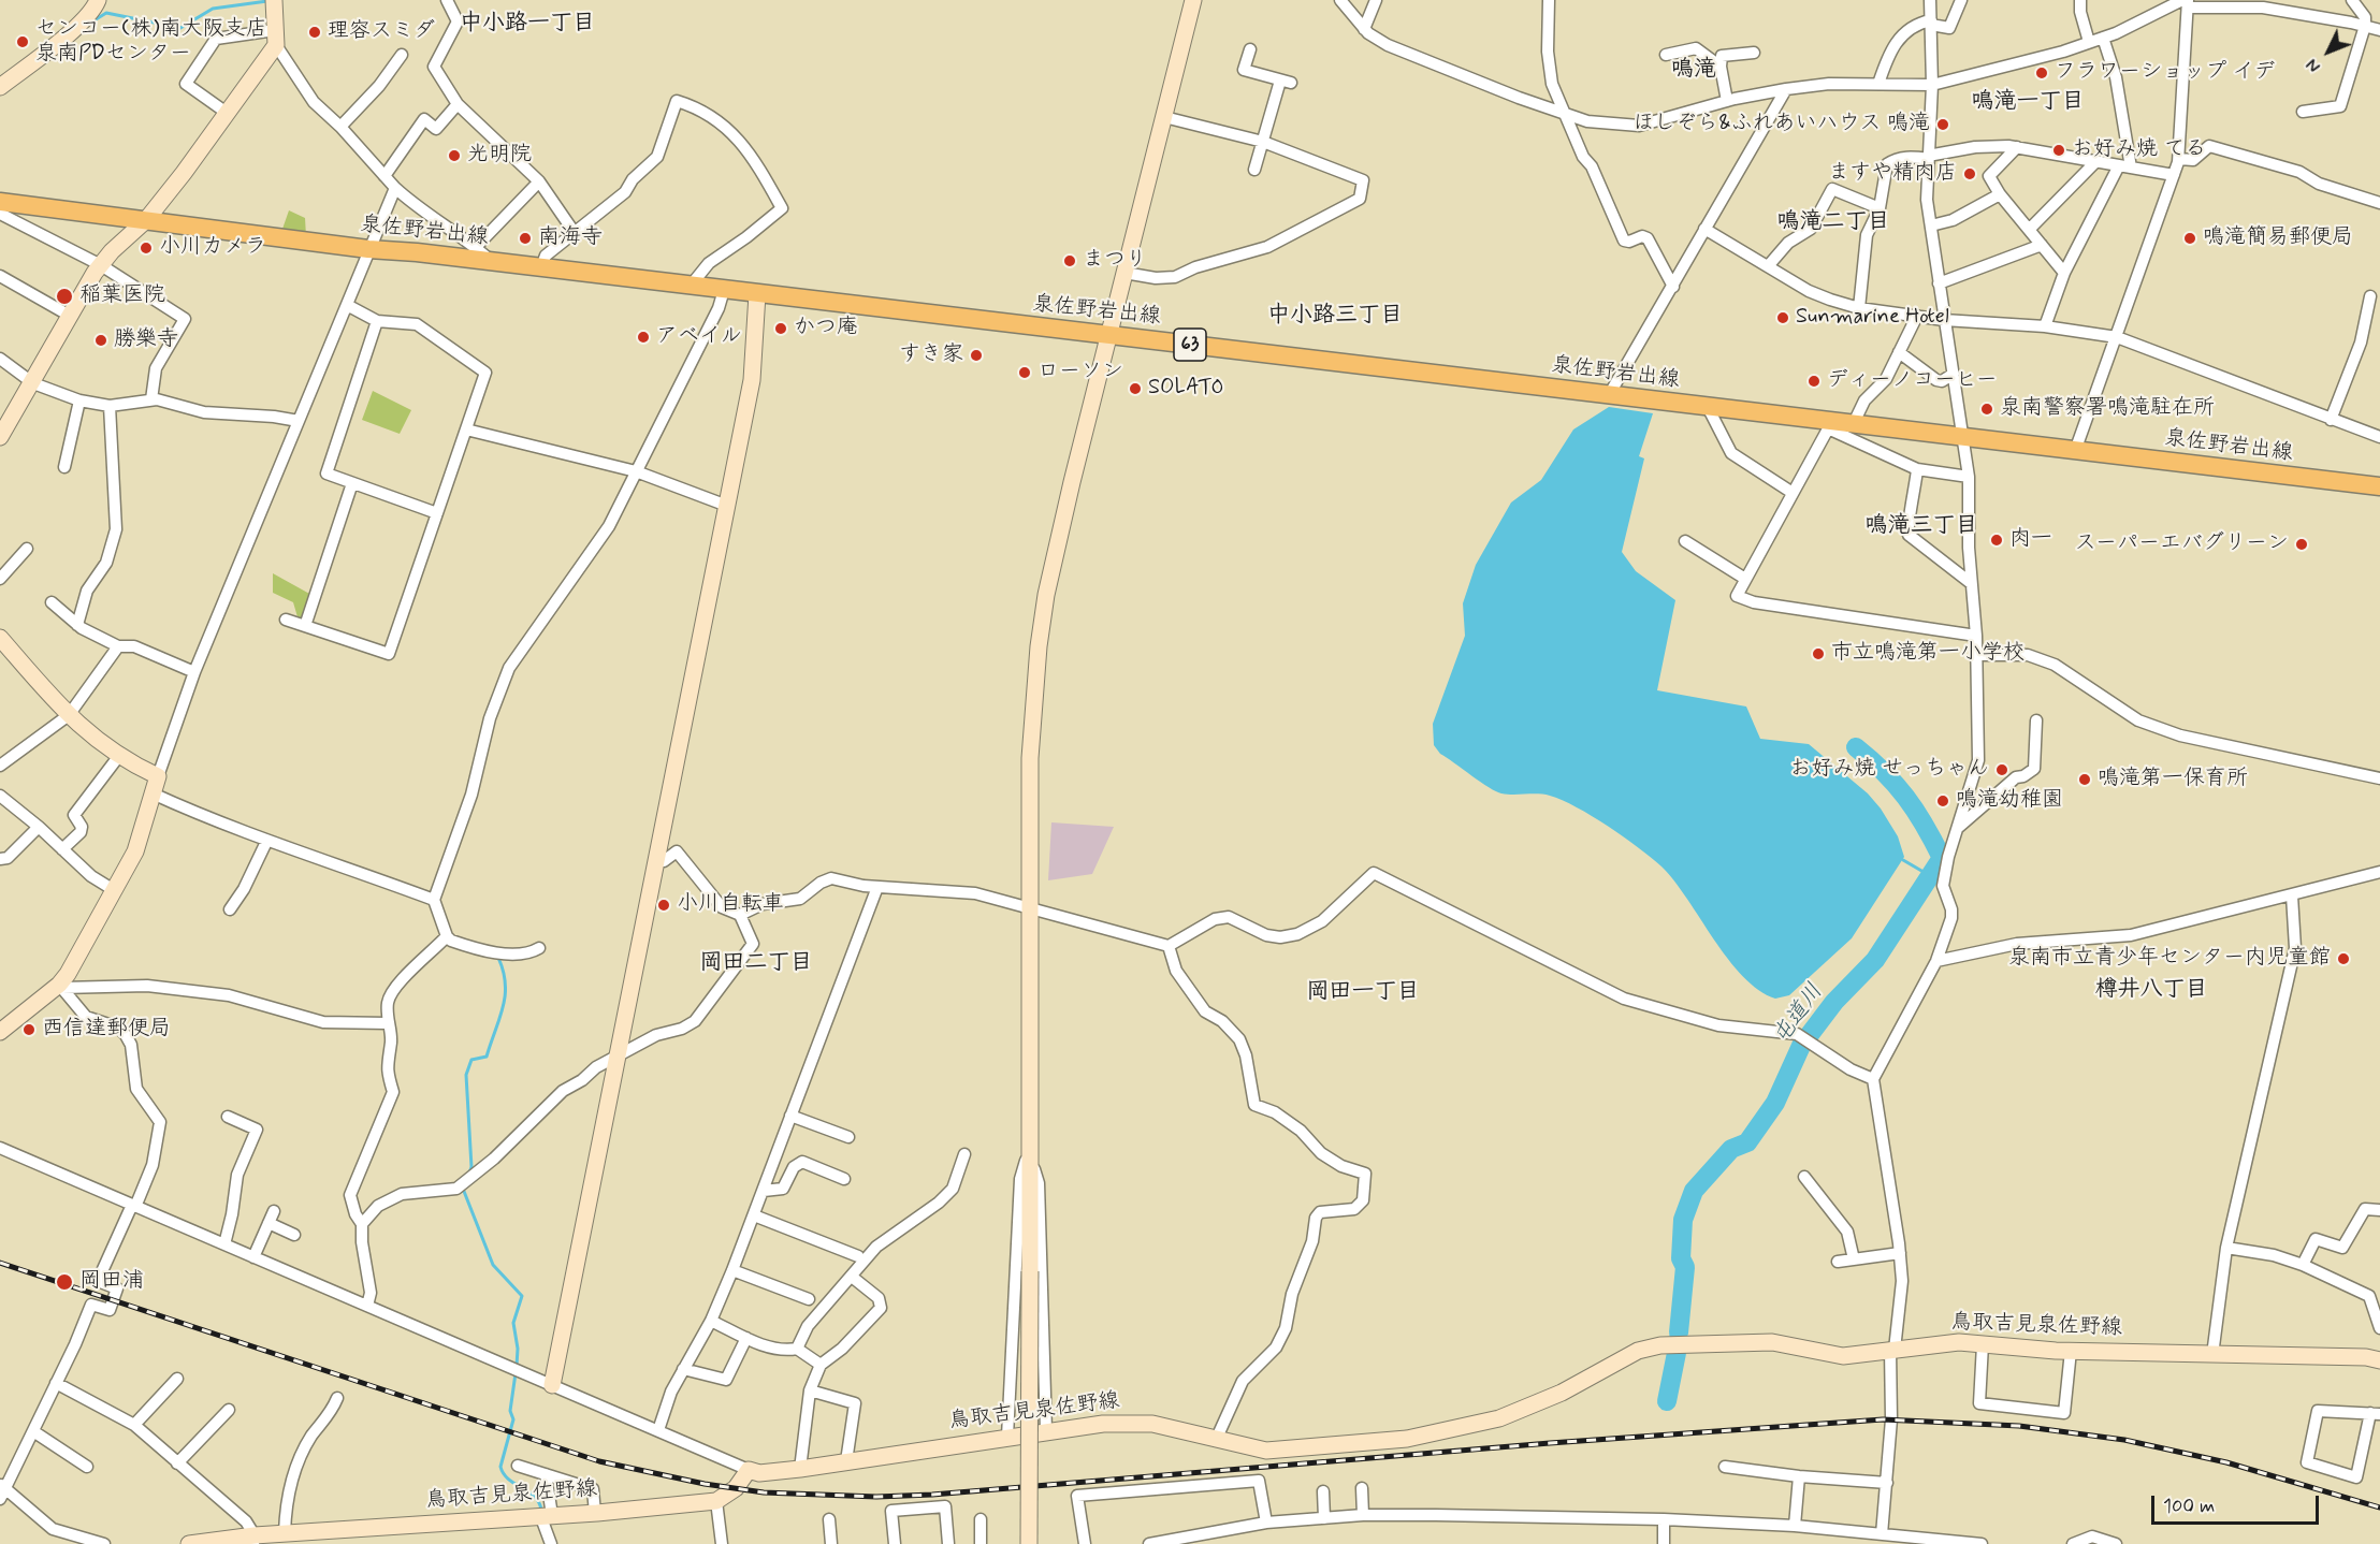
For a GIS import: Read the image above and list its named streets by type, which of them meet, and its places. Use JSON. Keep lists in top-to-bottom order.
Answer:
{
  "streets": {
    "main road": ["泉佐野岩出線", "63", "鳥取吉見泉佐野線"]
  },
  "districts": [
    "中小路一丁目",
    "鳴滝",
    "鳴滝一丁目",
    "鳴滝二丁目",
    "中小路三丁目",
    "鳴滝三丁目",
    "岡田二丁目",
    "樽井八丁目",
    "岡田一丁目"
  ],
  "water": ["屯道川"],
  "places": [
    "理容スミダ",
    "センコー(株)南大阪支店 泉南PDセンター",
    "フラワーショップ イデ",
    "ほしぞら&ふれあいハウス 鳴滝",
    "お好み焼 てる",
    "光明院",
    "ますや精肉店",
    "南海寺",
    "鳴滝簡易郵便局",
    "小川カメラ",
    "まつり",
    "稲葉医院",
    "Sunmarine Hotel",
    "かつ庵",
    "アベイル",
    "勝樂寺",
    "すき家",
    "ローソン",
    "ディーノコーヒー",
    "SOLATO",
    "泉南警察署鳴滝駐在所",
    "肉一",
    "スーパーエバグリーン",
    "市立鳴滝第一小学校",
    "お好み焼 せっちゃん",
    "鳴滝第一保育所",
    "鳴滝幼稚園",
    "小川自転車",
    "泉南市立青少年センター内児童館",
    "西信達郵便局",
    "岡田浦"
  ],
  "scale_bar": "100 m",
  "north": "bottom left"
}
